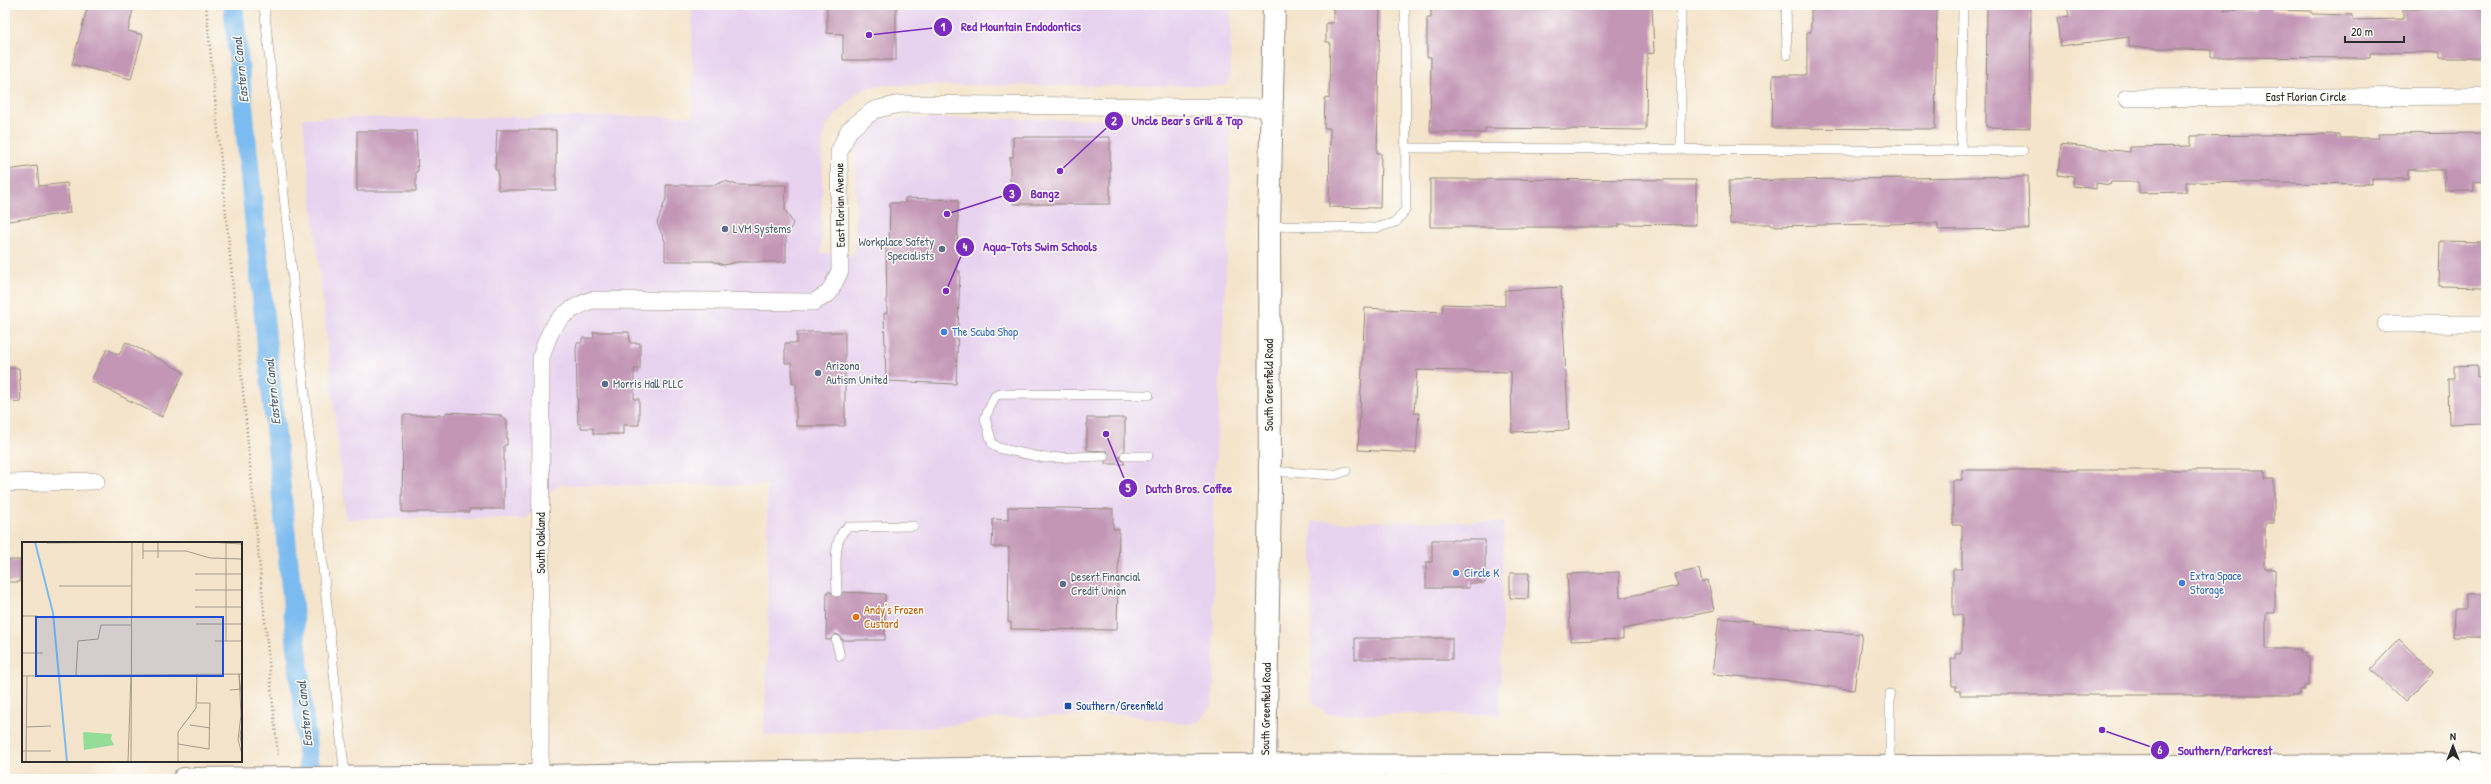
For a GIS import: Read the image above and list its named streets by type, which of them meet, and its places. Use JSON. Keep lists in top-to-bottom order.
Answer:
{
  "streets": {
    "main road": ["South Greenfield Road"],
    "street": ["East Florian Circle", "East Florian Avenue", "South Oakland"]
  },
  "crossings": [
    ["East Florian Avenue", "South Greenfield Road"],
    ["East Florian Avenue", "South Oakland"]
  ],
  "water": ["Eastern Canal"],
  "places": {
    "other": [
      "Red Mountain Endodontics",
      "Uncle Bear's Grill & Tap",
      "Bangz",
      "LVM Systems",
      "Workplace Safety Specialists",
      "Aqua-Tots Swim Schools",
      "The Scuba Shop",
      "Arizona Autism United",
      "Morris Hall PLLC",
      "Dutch Bros. Coffee",
      "Circle K",
      "Extra Space Storage",
      "Desert Financial Credit Union",
      "Andy's Frozen Custard",
      "Southern/Parkcrest"
    ],
    "transit": ["Southern/Greenfield"]
  },
  "scale_bar": "20 m",
  "north": "top"
}
